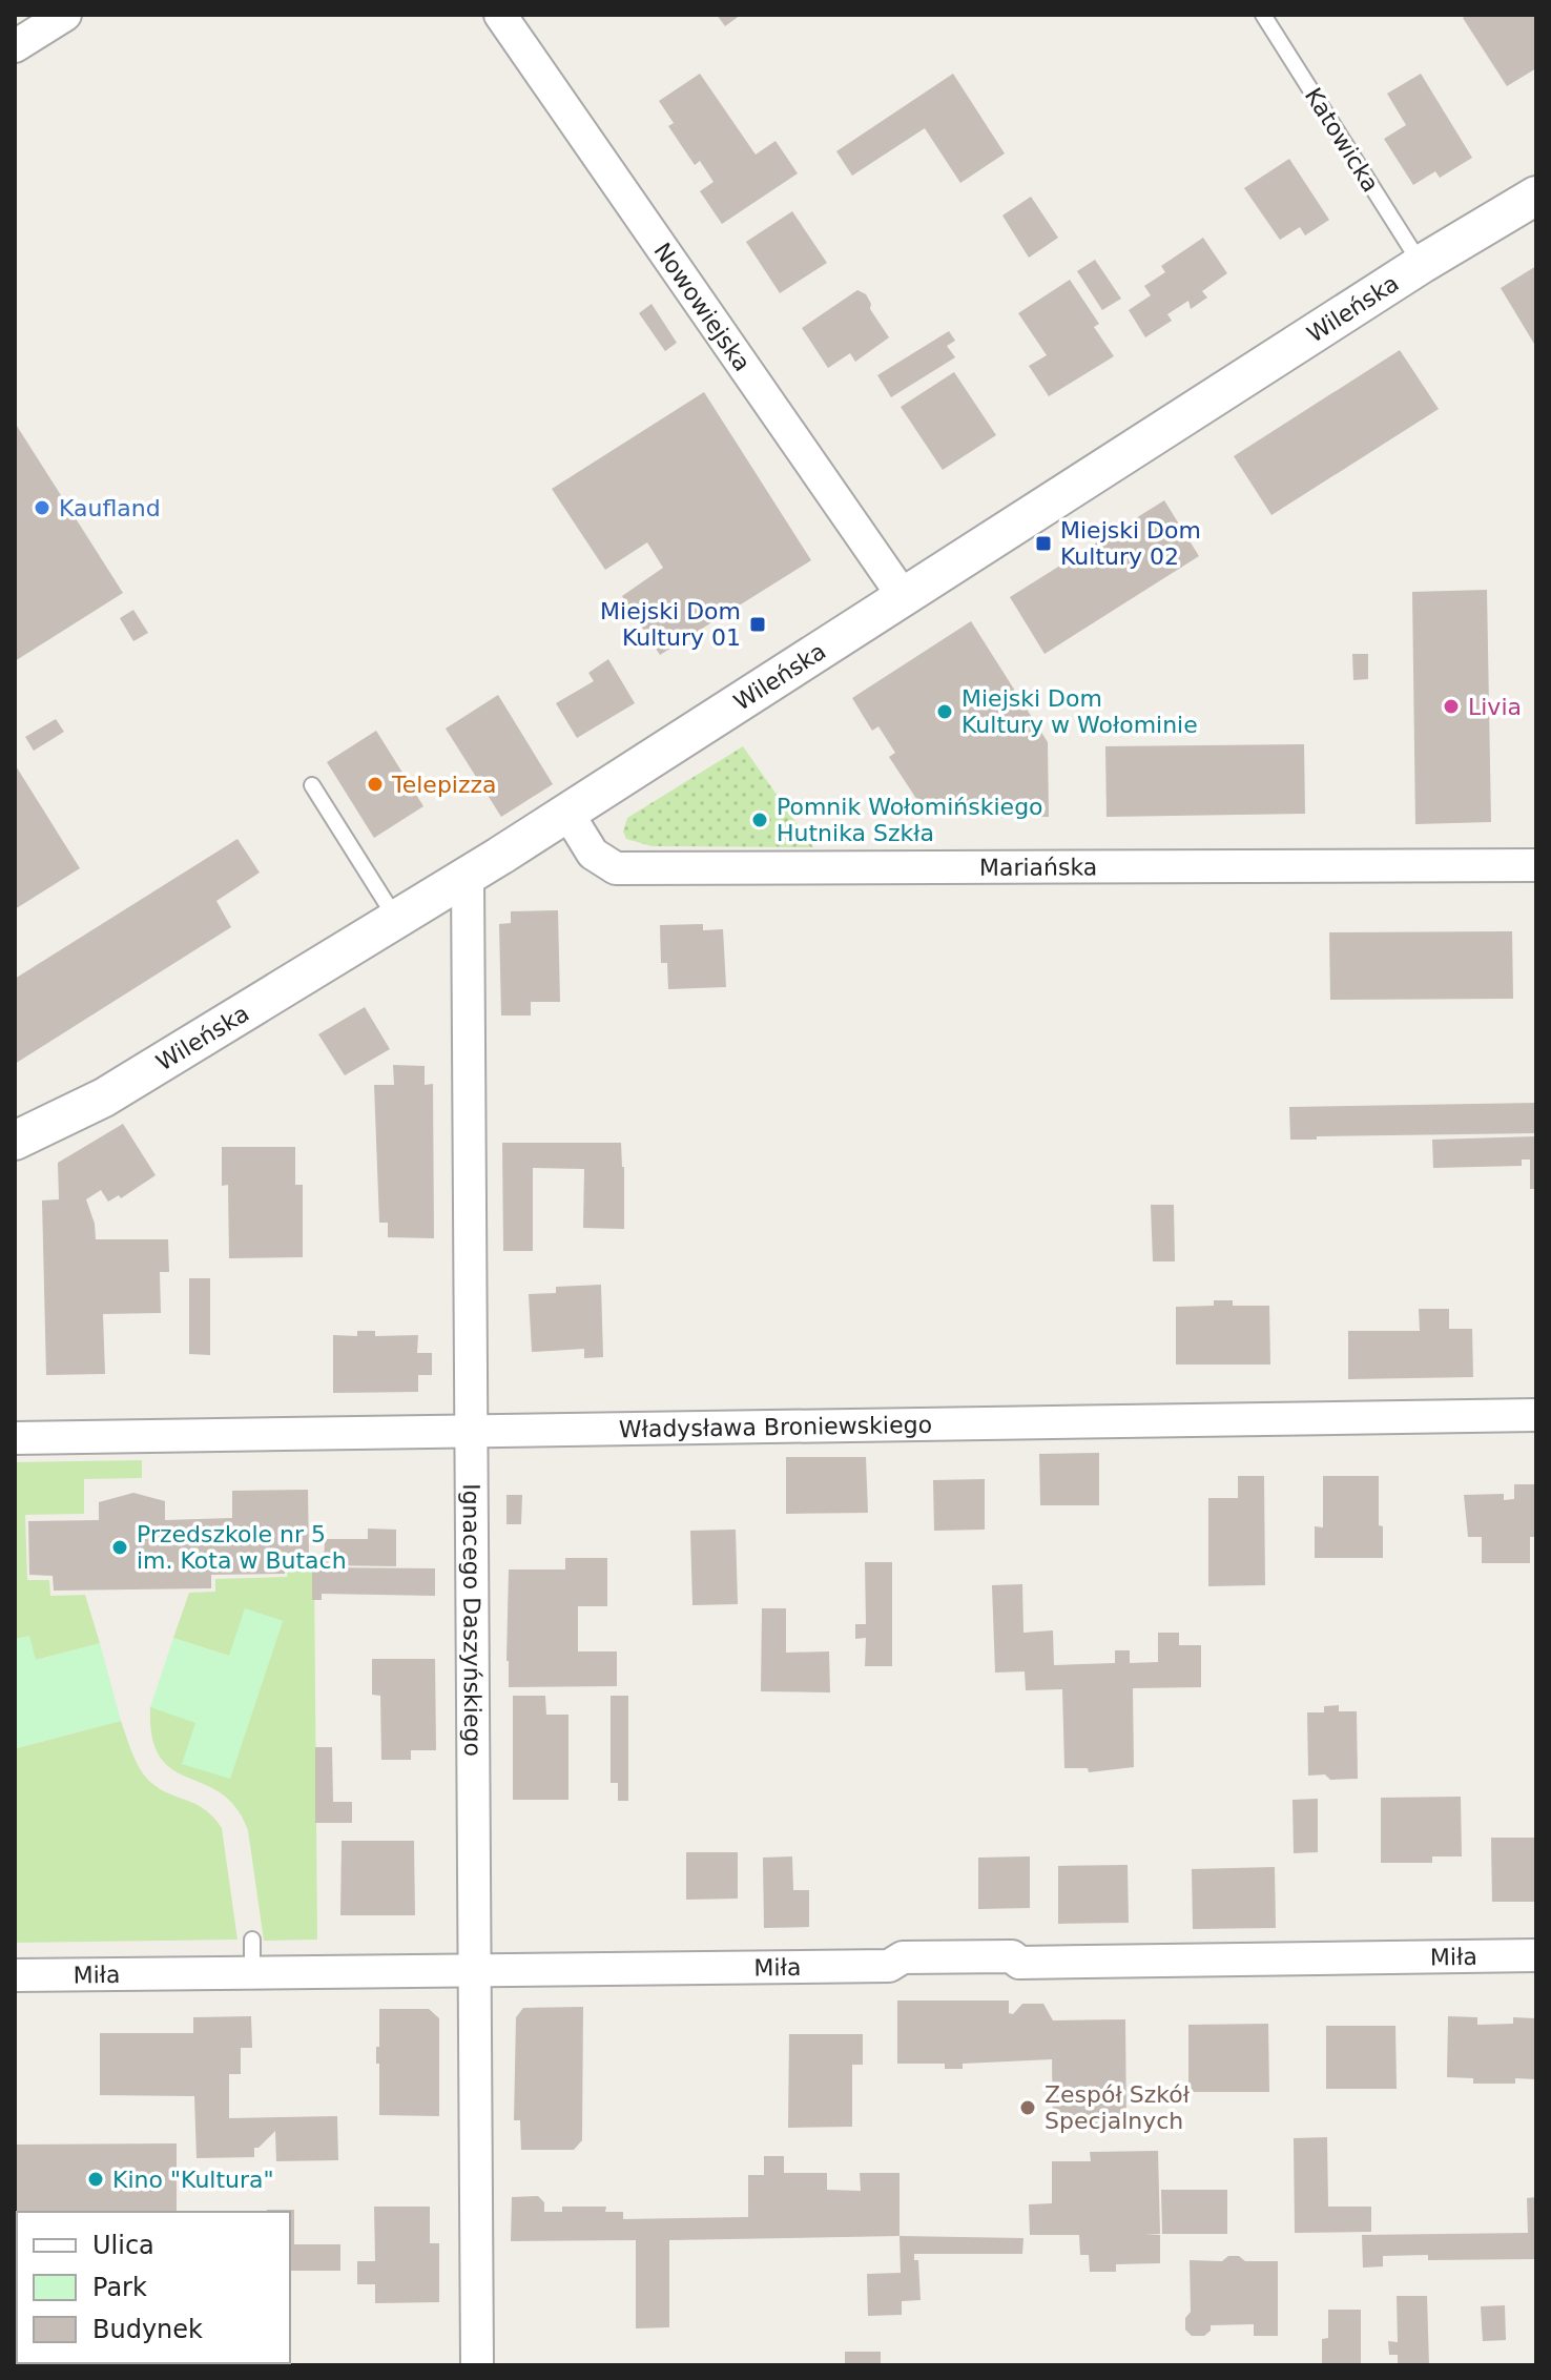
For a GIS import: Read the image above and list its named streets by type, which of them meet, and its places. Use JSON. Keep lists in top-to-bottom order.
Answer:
{
  "streets": {
    "street": [
      "Nowowiejska",
      "Wileńska",
      "Mariańska",
      "Władysława Broniewskiego",
      "Ignacego Daszyńskiego",
      "Miła"
    ],
    "lane": ["Katowicka"]
  },
  "crossings": [
    ["Katowicka", "Wileńska"],
    ["Nowowiejska", "Wileńska"],
    ["Wileńska", "Mariańska"],
    ["Wileńska", "Ignacego Daszyńskiego"],
    ["Władysława Broniewskiego", "Ignacego Daszyńskiego"],
    ["Ignacego Daszyńskiego", "Miła"]
  ],
  "places": {
    "other": [
      "Kaufland",
      "Livia",
      "Miejski Dom Kultury w Wołominie",
      "Telepizza",
      "Pomnik Wołomińskiego Hutnika Szkła",
      "Przedszkole nr 5 im. Kota w Butach",
      "Zespół Szkół Specjalnych",
      "Kino \"Kultura\""
    ],
    "transit": ["Miejski Dom Kultury 02", "Miejski Dom Kultury 01"]
  },
  "legend": ["Ulica", "Park", "Budynek"]
}
